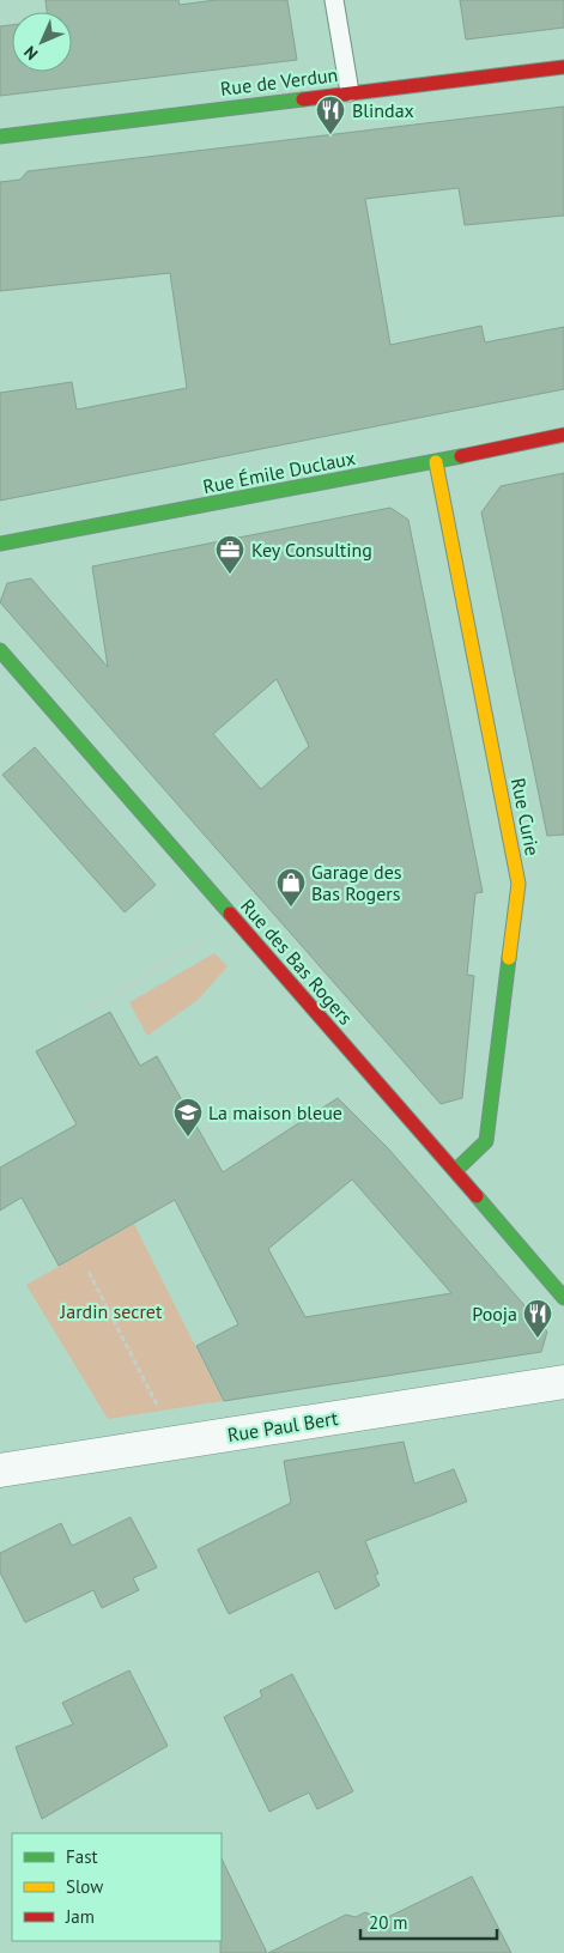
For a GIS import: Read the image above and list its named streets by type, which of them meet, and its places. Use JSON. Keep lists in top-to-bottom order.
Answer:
{
  "streets": {
    "street": [
      "Rue de Verdun",
      "Rue Émile Duclaux",
      "Rue Curie",
      "Rue des Bas Rogers",
      "Rue Paul Bert"
    ]
  },
  "crossings": [
    ["Rue Émile Duclaux", "Rue Curie"],
    ["Rue Curie", "Rue des Bas Rogers"]
  ],
  "parks": ["Jardin secret"],
  "places": {
    "restaurant": ["Blindax", "Pooja"],
    "office": ["Key Consulting"],
    "shop": ["Garage des Bas Rogers"],
    "school or university": ["La maison bleue"]
  },
  "legend": ["Fast", "Slow", "Jam"],
  "scale_bar": "20 m",
  "north": "bottom left"
}
